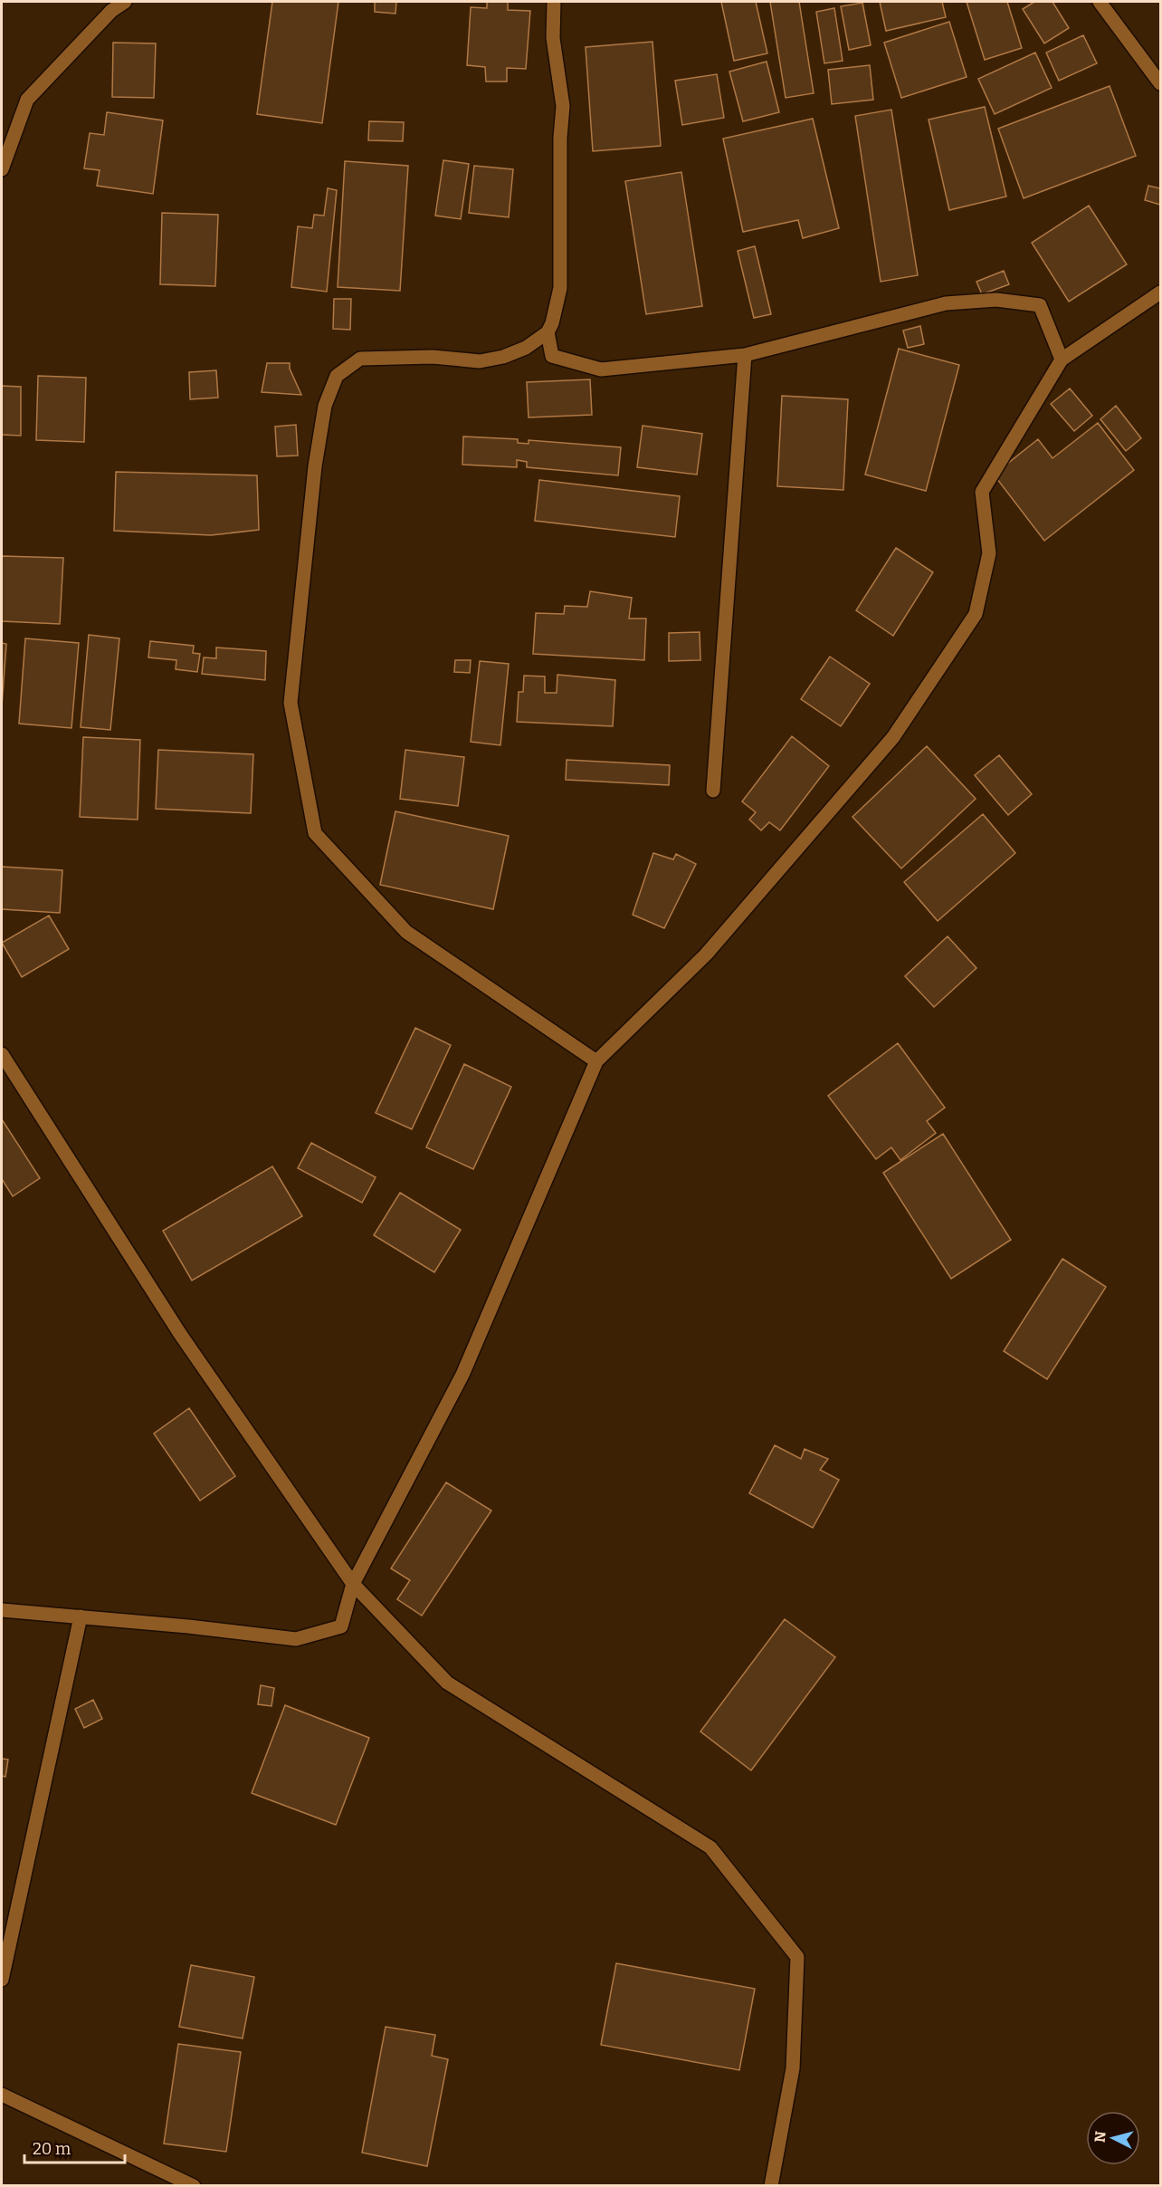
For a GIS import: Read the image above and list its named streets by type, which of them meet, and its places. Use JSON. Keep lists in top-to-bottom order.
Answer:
{
  "scale_bar": "20 m",
  "north": "left"
}
